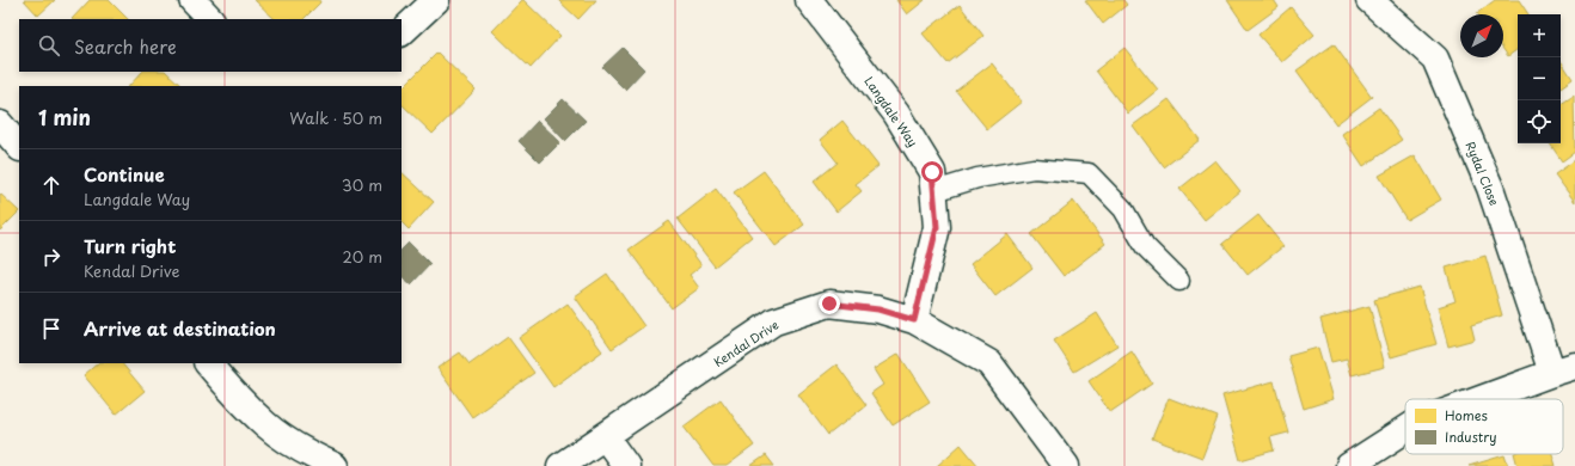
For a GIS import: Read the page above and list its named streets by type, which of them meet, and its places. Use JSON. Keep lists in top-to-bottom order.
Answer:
{
  "streets": {
    "street": ["Langdale Way", "Rydal Close", "Kendal Drive"]
  },
  "crossings": [
    ["Langdale Way", "Kendal Drive"]
  ],
  "legend": ["Homes", "Industry"],
  "north": "top right",
  "page": {
    "map_buttons": ["+", "−"],
    "search": "Search here",
    "heading": ["1 min", "Walk · 50 m"],
    "list": [
      ["Continue", "Langdale Way", "30 m"],
      ["Turn right", "Kendal Drive", "20 m"],
      "Arrive at destination"
    ]
  }
}
